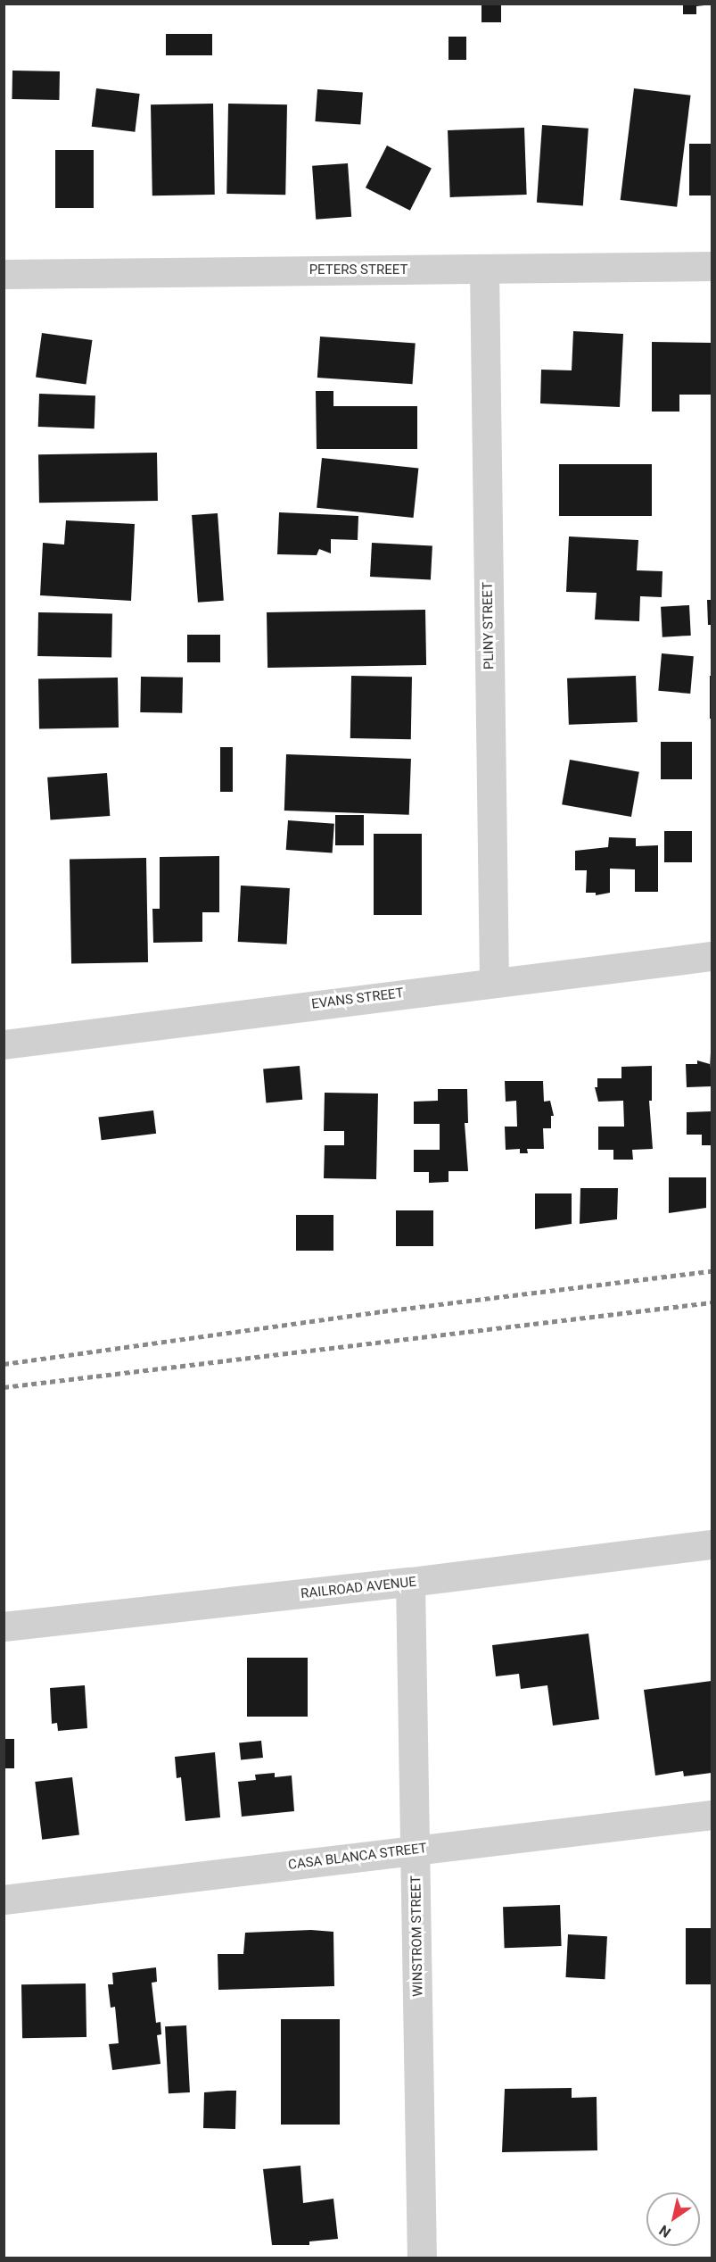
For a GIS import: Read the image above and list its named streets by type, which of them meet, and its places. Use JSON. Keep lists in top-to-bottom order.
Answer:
{
  "streets": {
    "street": [
      "PETERS STREET",
      "PLINY STREET",
      "EVANS STREET",
      "RAILROAD AVENUE",
      "CASA BLANCA STREET",
      "WINSTROM STREET"
    ]
  },
  "crossings": [
    ["PETERS STREET", "PLINY STREET"],
    ["PLINY STREET", "EVANS STREET"],
    ["RAILROAD AVENUE", "WINSTROM STREET"],
    ["CASA BLANCA STREET", "WINSTROM STREET"]
  ],
  "north": "bottom left"
}
